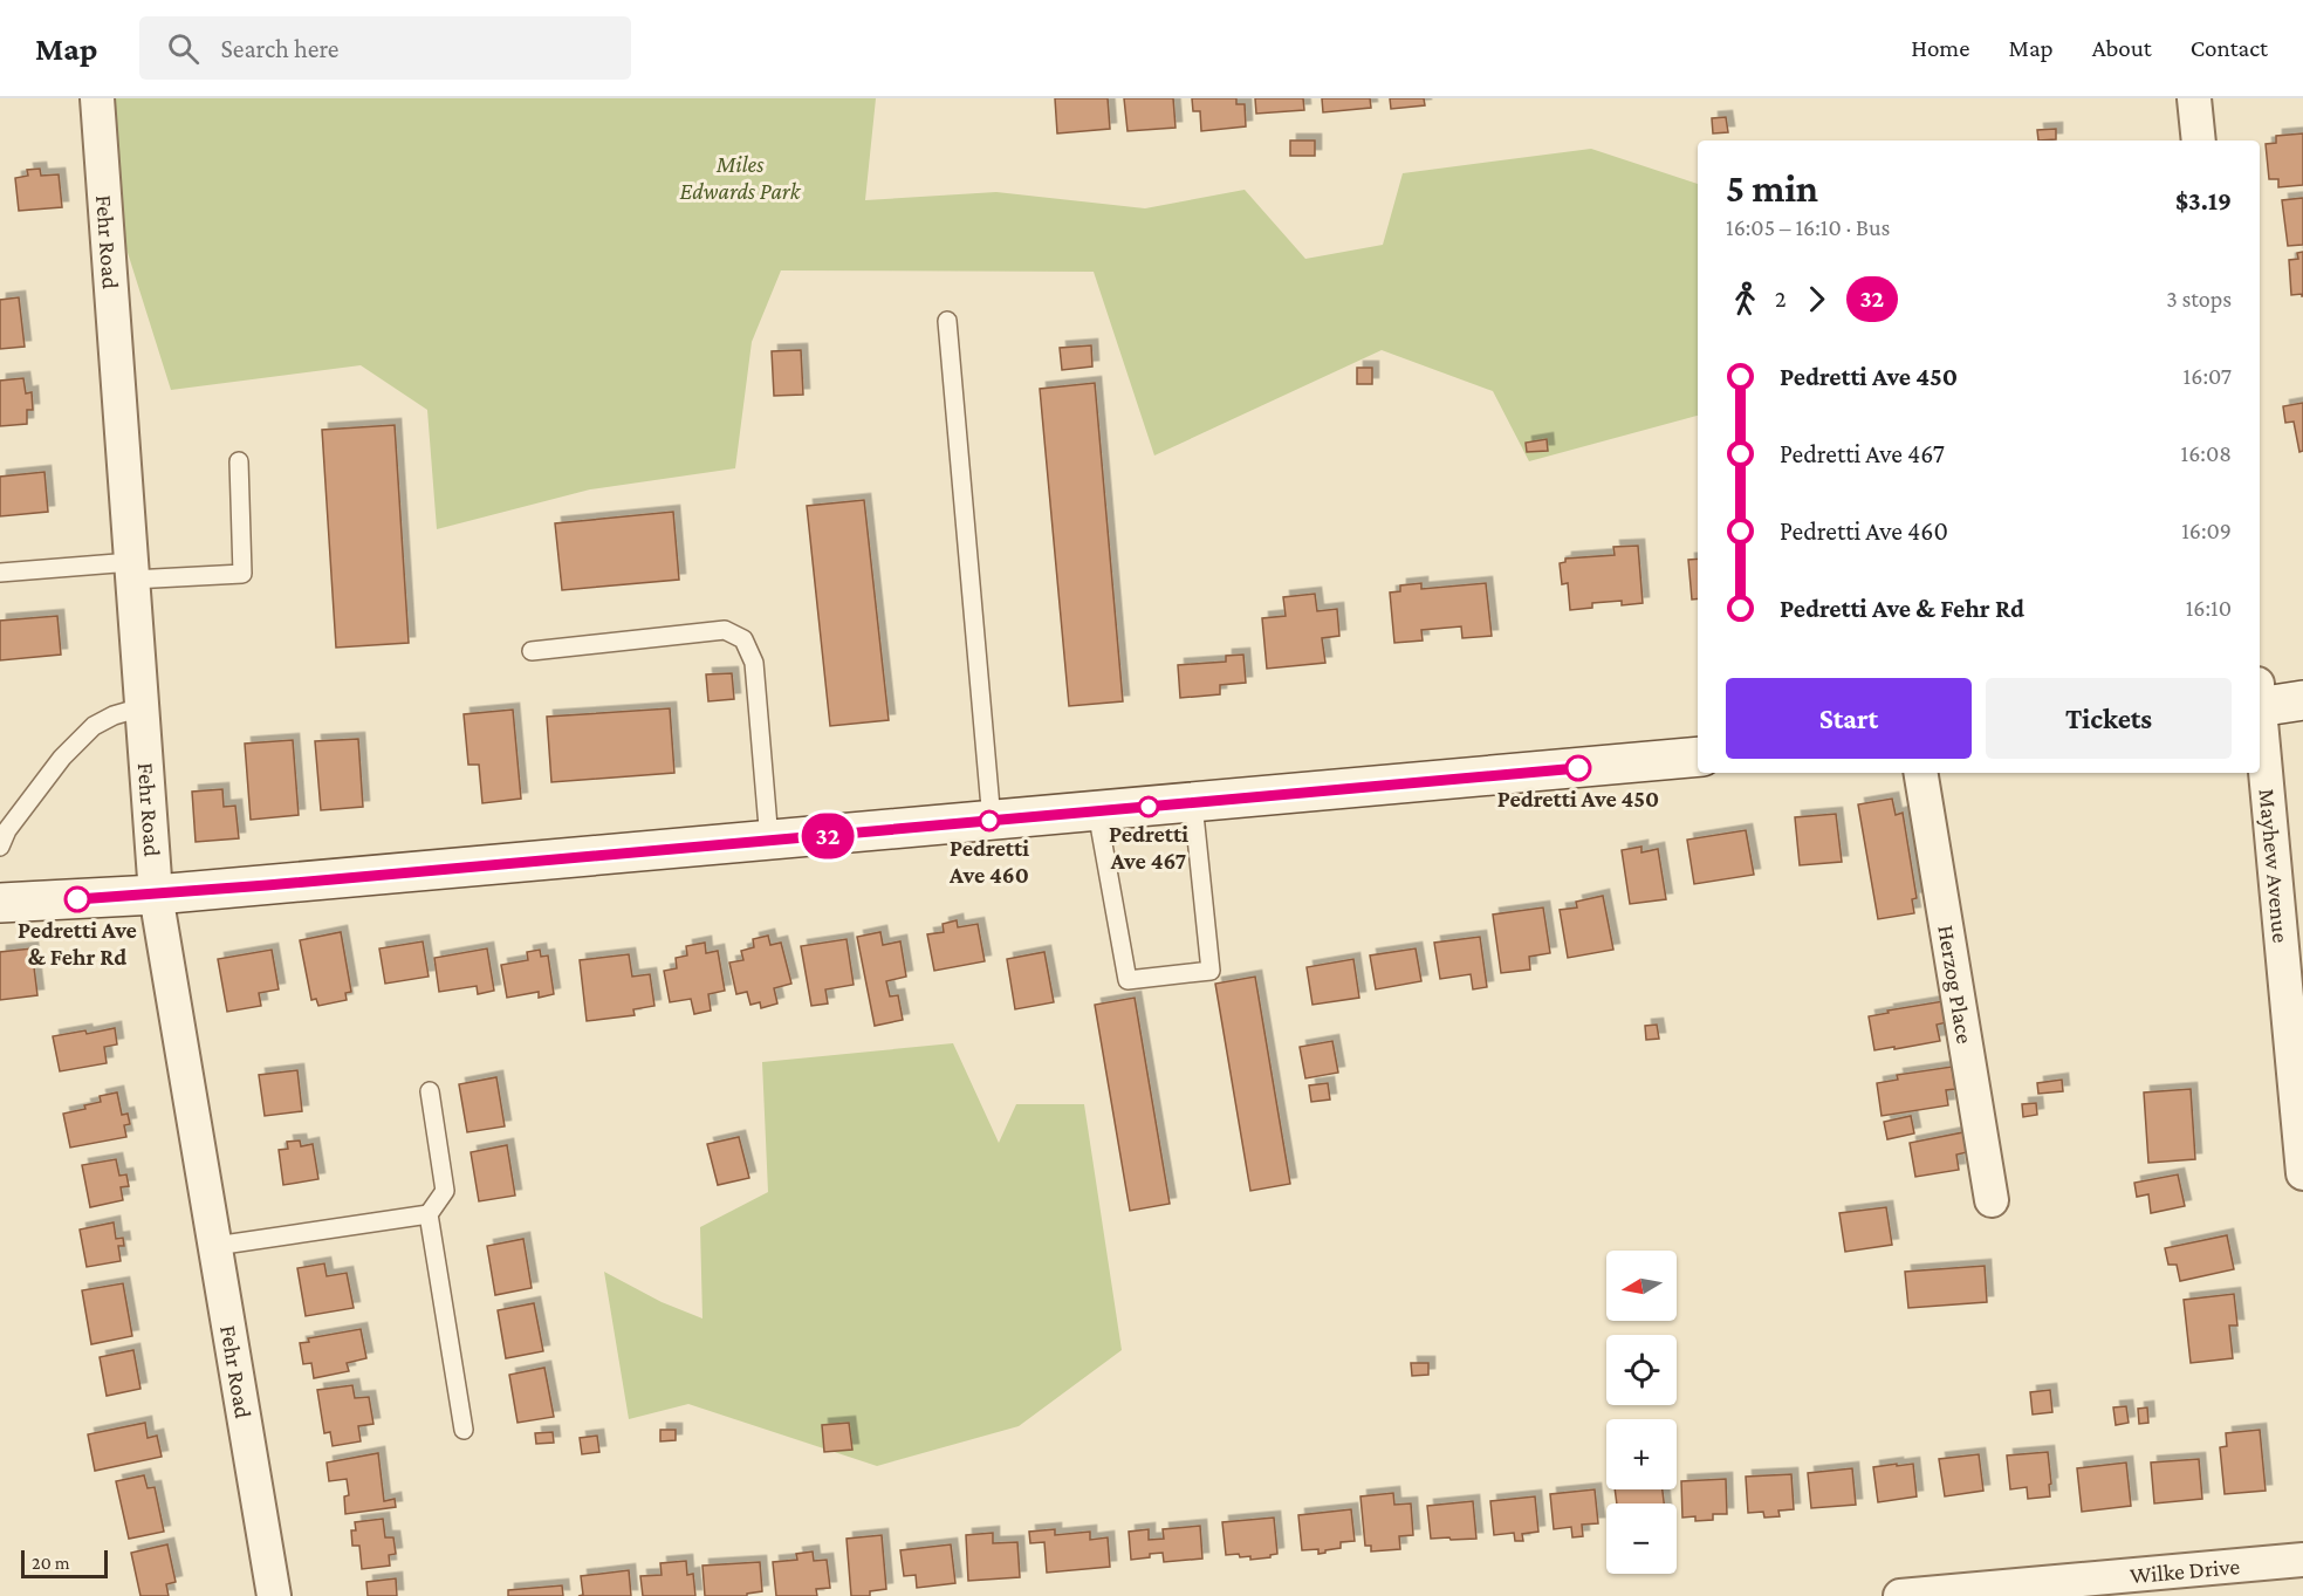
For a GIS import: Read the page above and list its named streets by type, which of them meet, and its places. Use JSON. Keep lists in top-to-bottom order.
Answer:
{
  "streets": {
    "street": [
      "Fehr Road",
      "Mayhew Avenue",
      "Herzog Place",
      "Wilke Drive"
    ]
  },
  "parks": ["Miles Edwards Park"],
  "places": [
    "Pedretti Ave 450",
    "Pedretti Ave 467",
    "Pedretti Ave 460",
    "Pedretti Ave & Fehr Rd"
  ],
  "lines": ["bus line 32"],
  "scale_bar": "20 m",
  "north": "left",
  "page": {
    "header": "Map",
    "search": "Search here",
    "nav": [
      "Home",
      "Map",
      "About",
      "Contact"
    ],
    "on_map": "32",
    "heading": ["5 min", "16:05 – 16:10 · Bus", "$3.19"],
    "legs": ["2", "32", "3 stops"],
    "list": [
      {
        "name": "Pedretti Ave 450",
        "value": "16:07"
      },
      {
        "name": "Pedretti Ave 467",
        "value": "16:08"
      },
      {
        "name": "Pedretti Ave 460",
        "value": "16:09"
      },
      {
        "name": "Pedretti Ave & Fehr Rd",
        "value": "16:10"
      }
    ],
    "buttons": ["Start", "Tickets"],
    "map_buttons": ["+", "−"],
    "scale": "20 m"
  }
}
